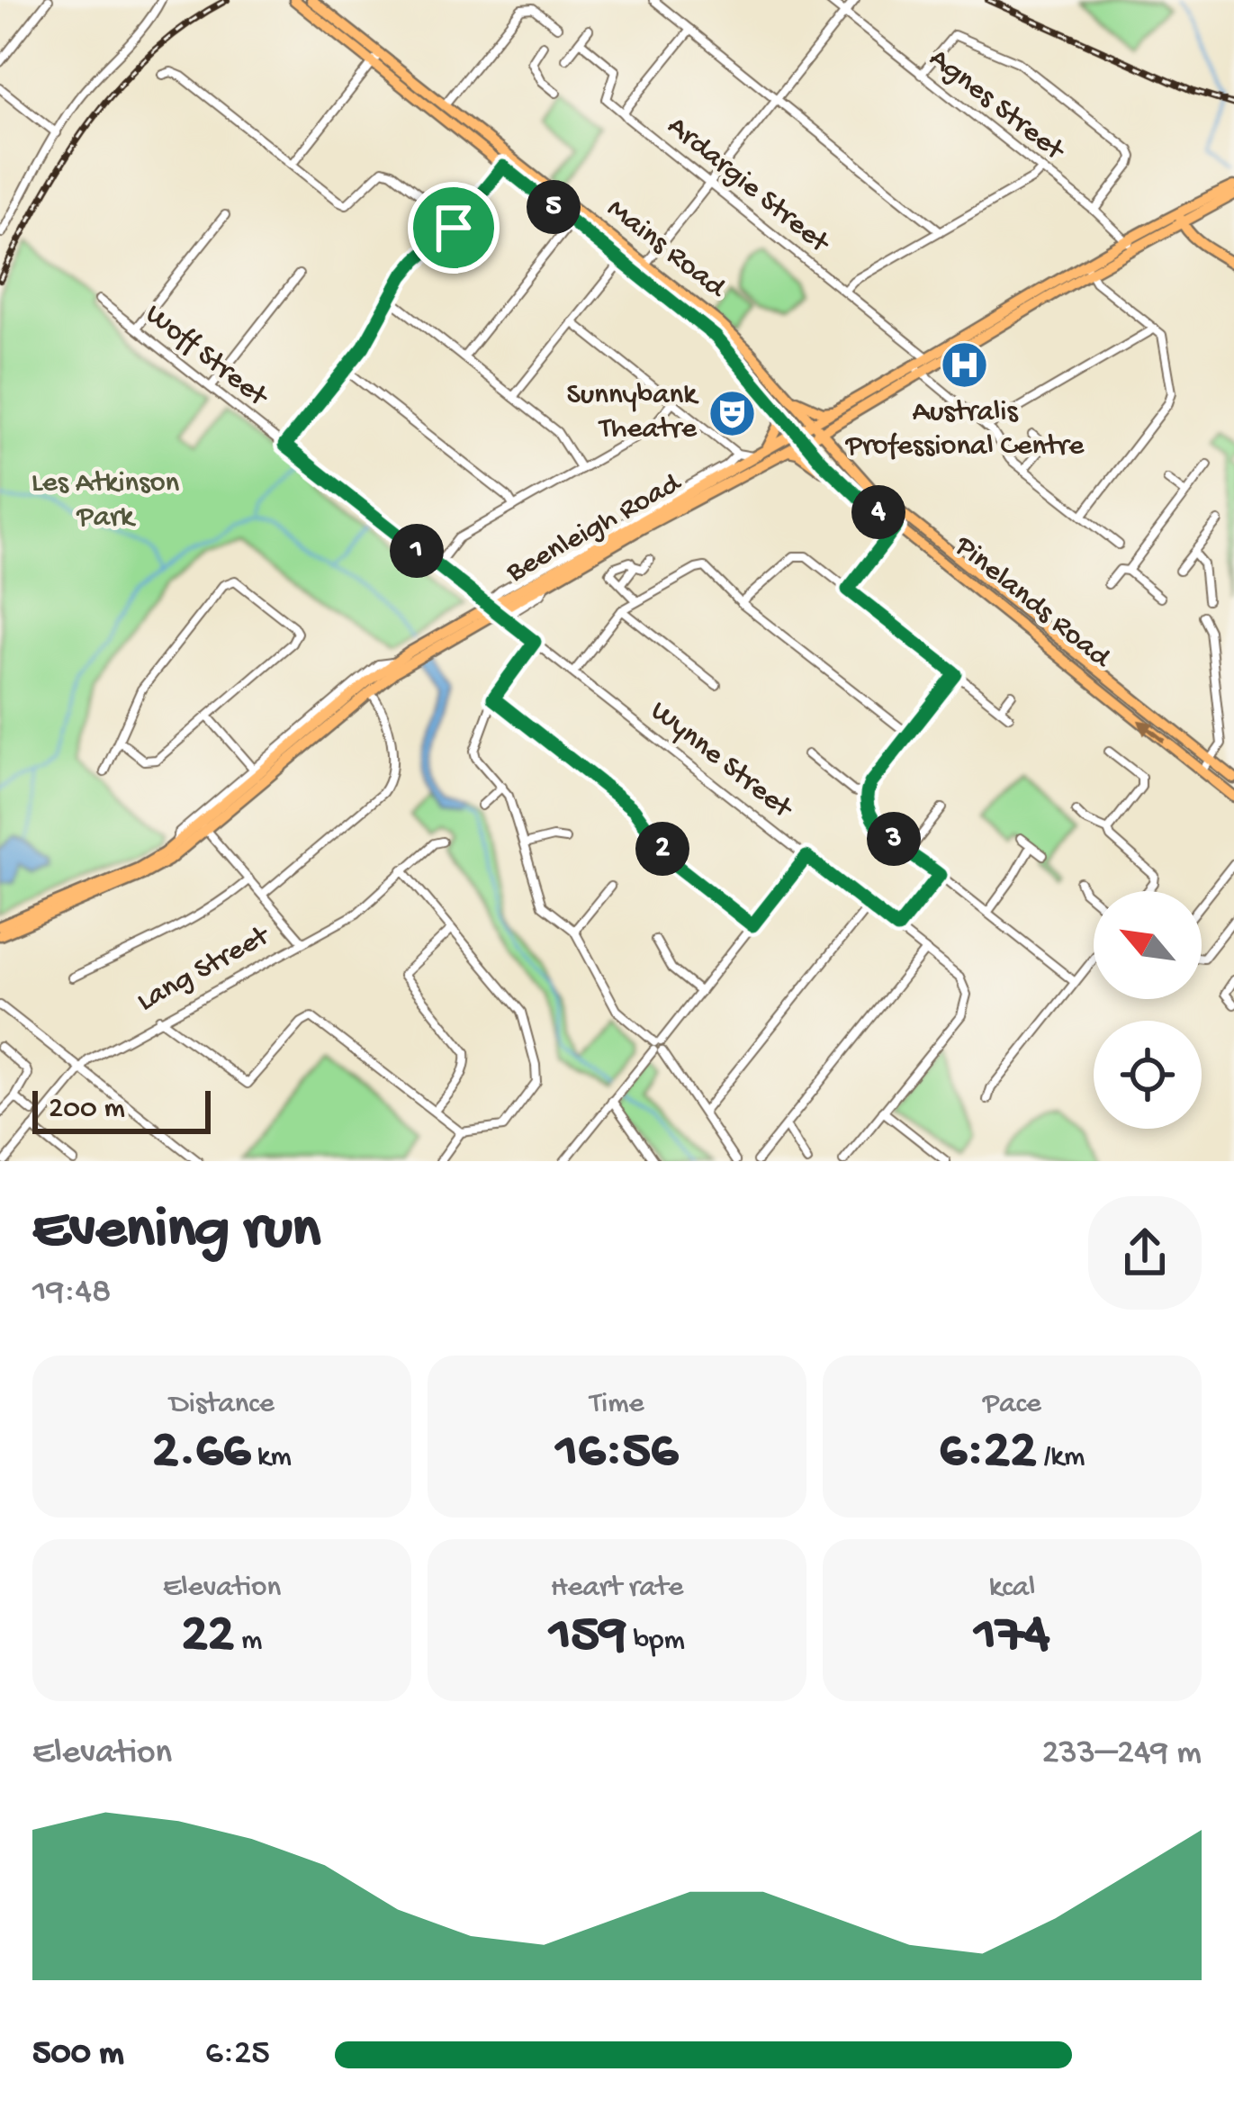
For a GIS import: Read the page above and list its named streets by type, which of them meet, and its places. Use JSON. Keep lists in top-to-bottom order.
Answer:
{
  "streets": {
    "main road": ["Mains Road", "Beenleigh Road", "Pinelands Road"],
    "street": [
      "Agnes Street",
      "Ardargie Street",
      "Woff Street",
      "Wynne Street",
      "Lang Street"
    ]
  },
  "crossings": [
    ["Agnes Street", "Beenleigh Road"],
    ["Ardargie Street", "Beenleigh Road"],
    ["Mains Road", "Beenleigh Road"],
    ["Mains Road", "Pinelands Road"],
    ["Woff Street", "Beenleigh Road"],
    ["Woff Street", "Wynne Street"],
    ["Beenleigh Road", "Pinelands Road"],
    ["Beenleigh Road", "Wynne Street"]
  ],
  "parks": ["Les Atkinson Park"],
  "places": {
    "hospital": ["Australis Professional Centre"],
    "theatre": ["Sunnybank Theatre"]
  },
  "scale_bar": "200 m",
  "north": "top left",
  "page": {
    "pins": [
      "5",
      "4",
      "1",
      "3",
      "2"
    ],
    "scale": "200 m",
    "heading": ["Evening run", "19:48"],
    "stats": [
      ["Distance", "2.66 km"],
      ["Time", "16:56"],
      ["Pace", "6:22 /km"],
      ["Elevation", "22 m"],
      ["Heart rate", "159 bpm"],
      ["kcal", "174"]
    ],
    "chart": ["Elevation", "233–249 m"],
    "list": [
      {
        "name": "500 m",
        "note": "6:25"
      }
    ]
  }
}
